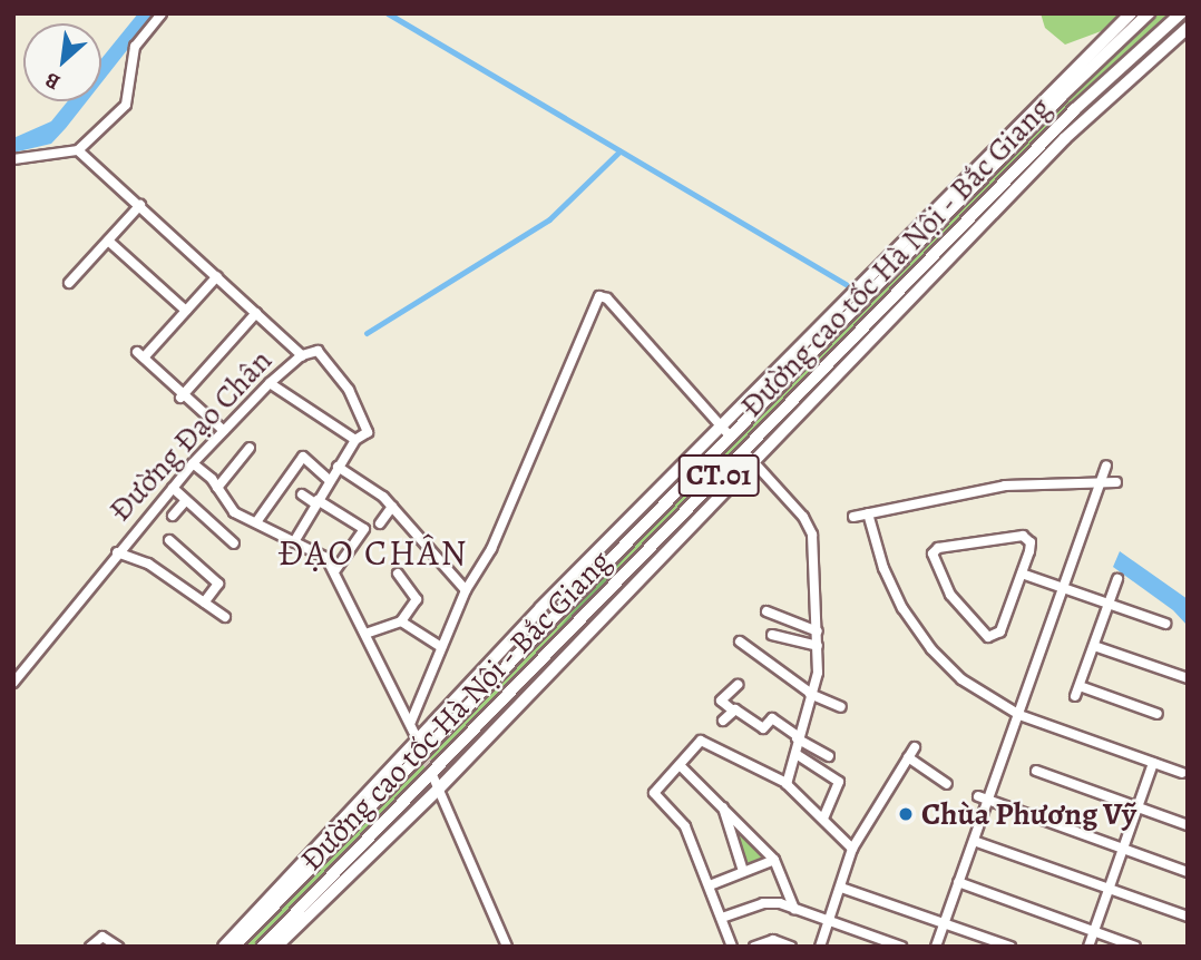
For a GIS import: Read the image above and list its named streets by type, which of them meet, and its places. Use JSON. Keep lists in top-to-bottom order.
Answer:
{
  "streets": {
    "highway": ["Đường cao tốc Hà Nội - Bắc Giang", "CT.01"],
    "street": ["Đường Đạo Chân"]
  },
  "districts": ["ĐẠO CHÂN"],
  "places": ["Chùa Phương Vỹ"],
  "north": "bottom left"
}
